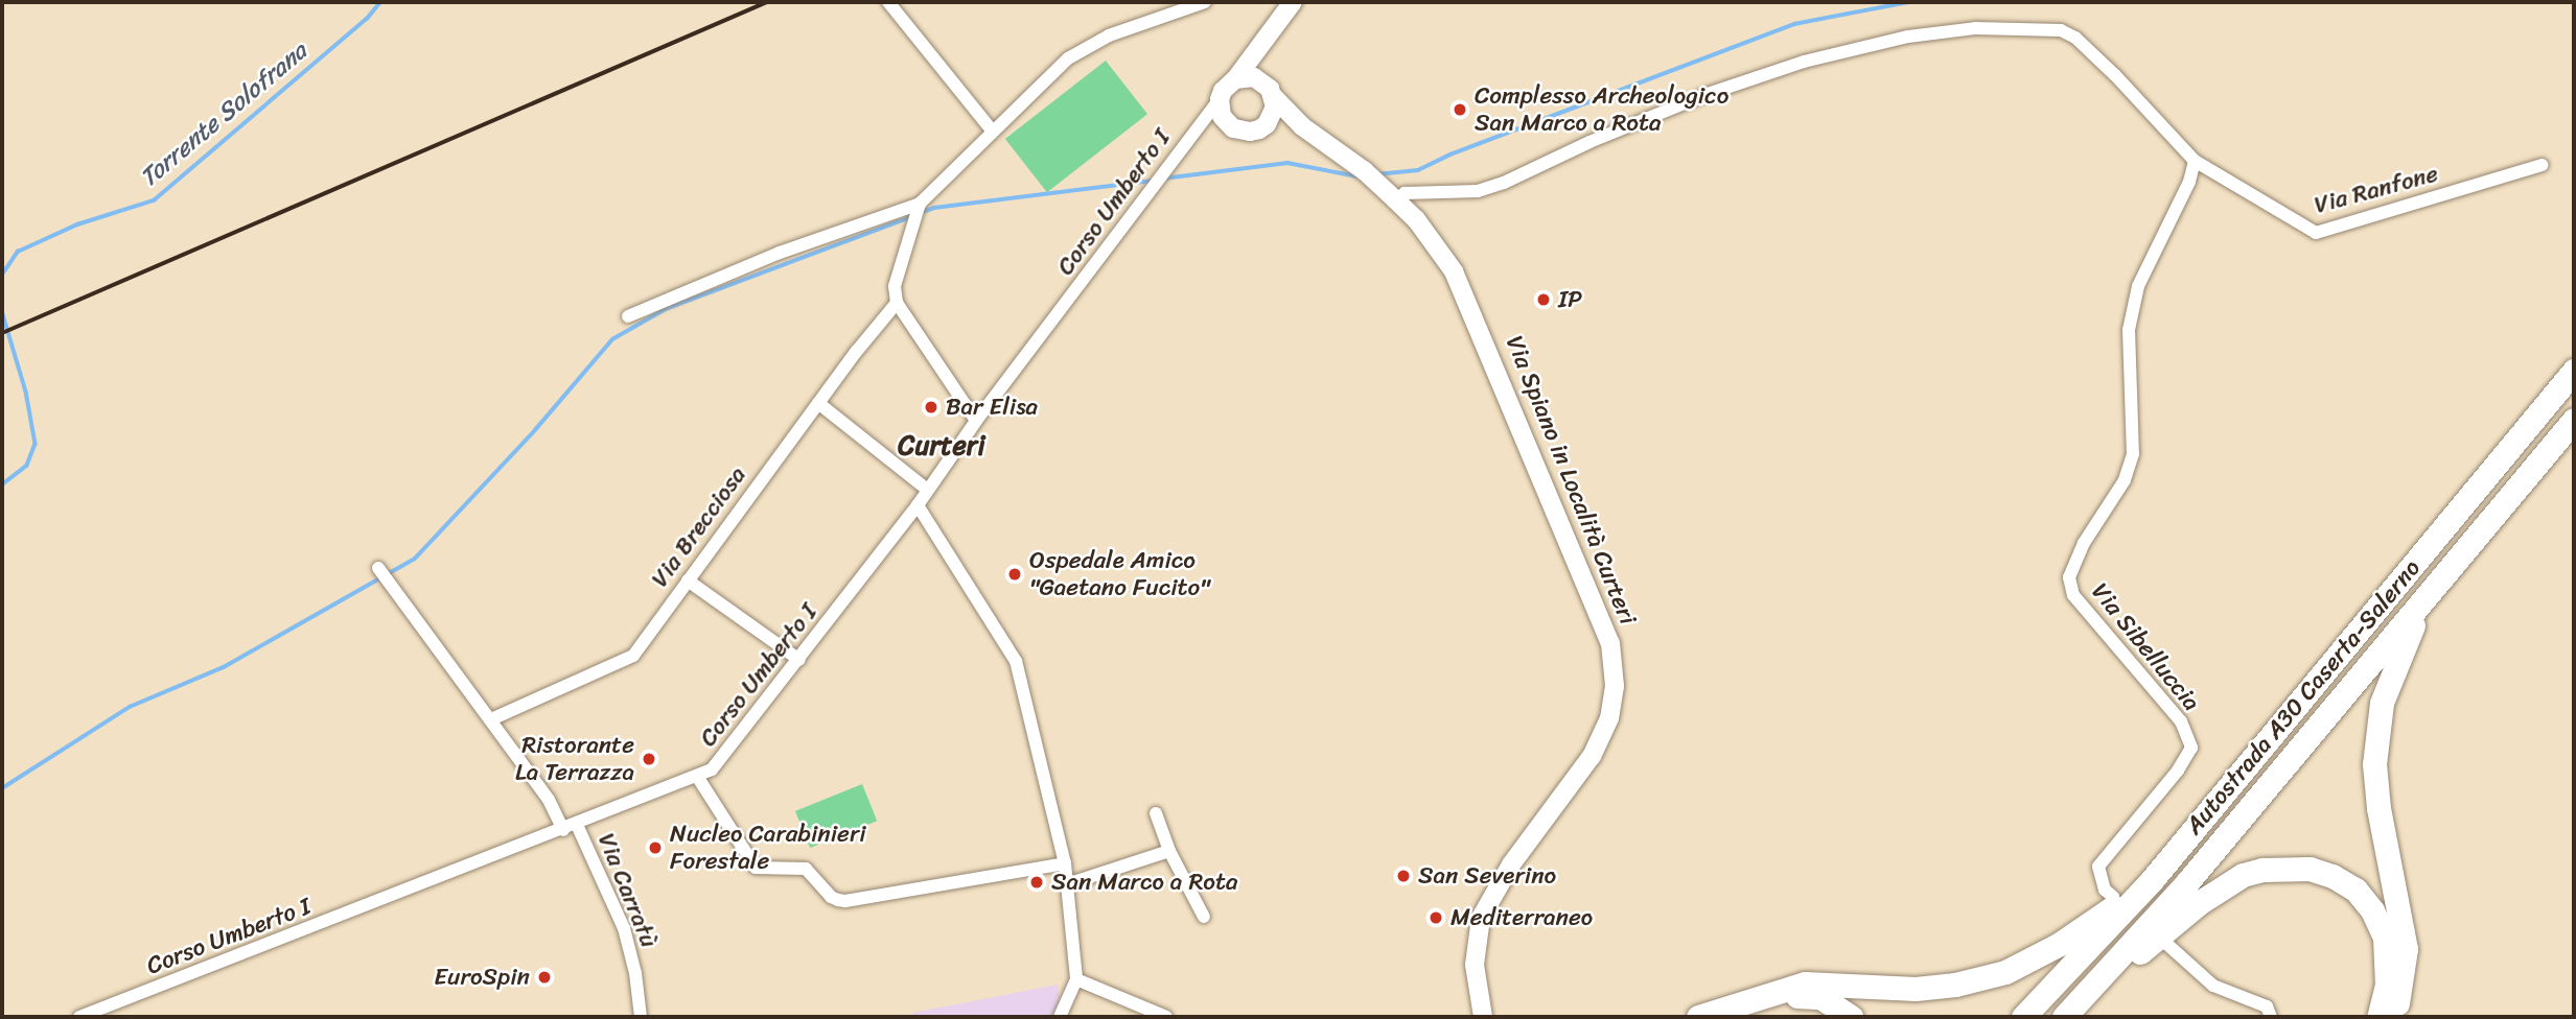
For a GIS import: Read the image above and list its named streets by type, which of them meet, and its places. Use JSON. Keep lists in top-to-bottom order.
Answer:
{
  "streets": {
    "highway": ["Autostrada A30 Caserta-Salerno"],
    "main road": ["Via Spiano in Località Curteri"],
    "street": [
      "Via Ranfone",
      "Corso Umberto I",
      "Via Brecciosa",
      "Via Sibelluccia",
      "Via Carratù"
    ]
  },
  "crossings": [
    ["Via Ranfone", "Via Sibelluccia"],
    ["Corso Umberto I", "Via Spiano in Località Curteri"],
    ["Corso Umberto I", "Via Carratù"]
  ],
  "districts": ["Curteri"],
  "water": ["Torrente Solofrana"],
  "places": [
    "Complesso Archeologico San Marco a Rota",
    "IP",
    "Bar Elisa",
    "Ospedale Amico \"Gaetano Fucito\"",
    "Ristorante La Terrazza",
    "Nucleo Carabinieri Forestale",
    "San Severino",
    "San Marco a Rota",
    "Mediterraneo",
    "EuroSpin"
  ]
}
